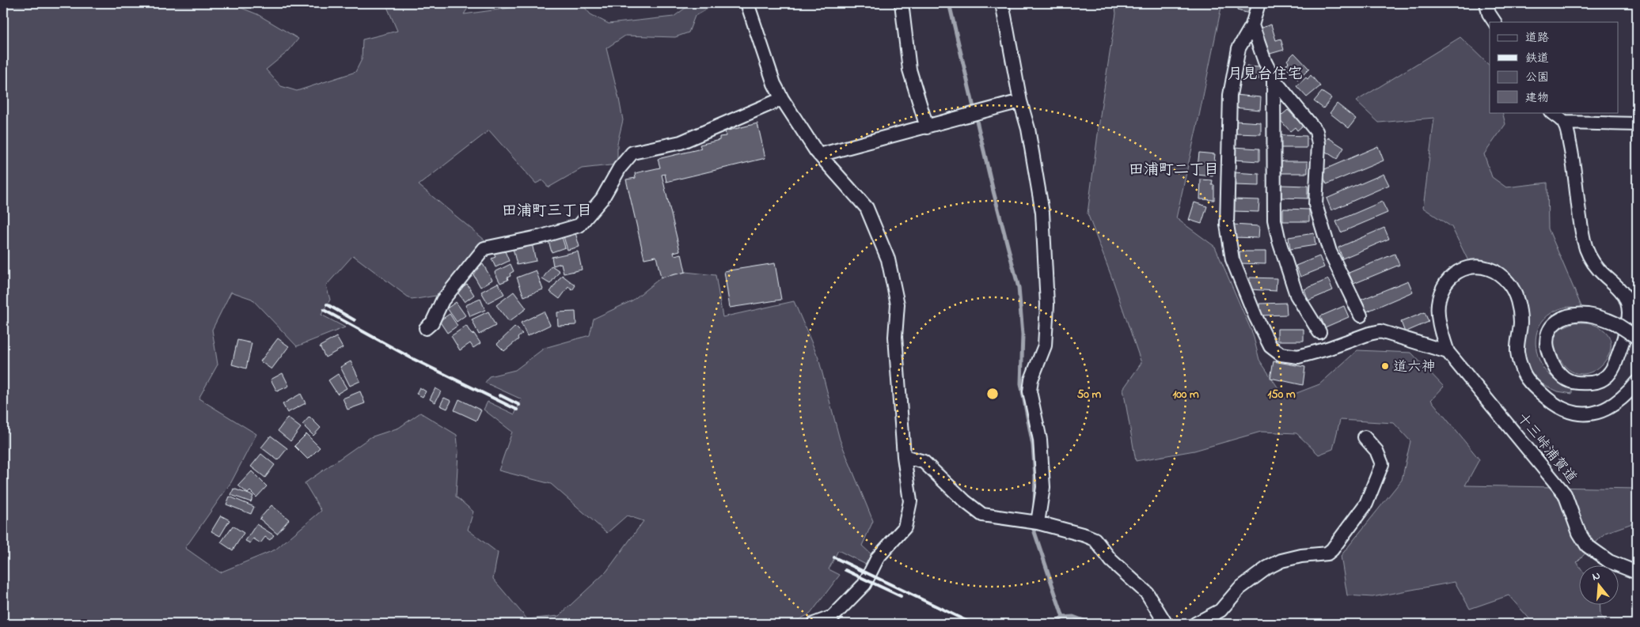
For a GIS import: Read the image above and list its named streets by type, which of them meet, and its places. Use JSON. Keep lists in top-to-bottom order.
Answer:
{
  "streets": {
    "street": ["十三峠浦賀道"]
  },
  "districts": ["月見台住宅", "田浦町二丁目", "田浦町三丁目"],
  "places": ["道六神"],
  "legend": [
    "道路",
    "鉄道",
    "公園",
    "建物"
  ],
  "north": "top",
  "rings": ["50 m", "100 m", "150 m"]
}
